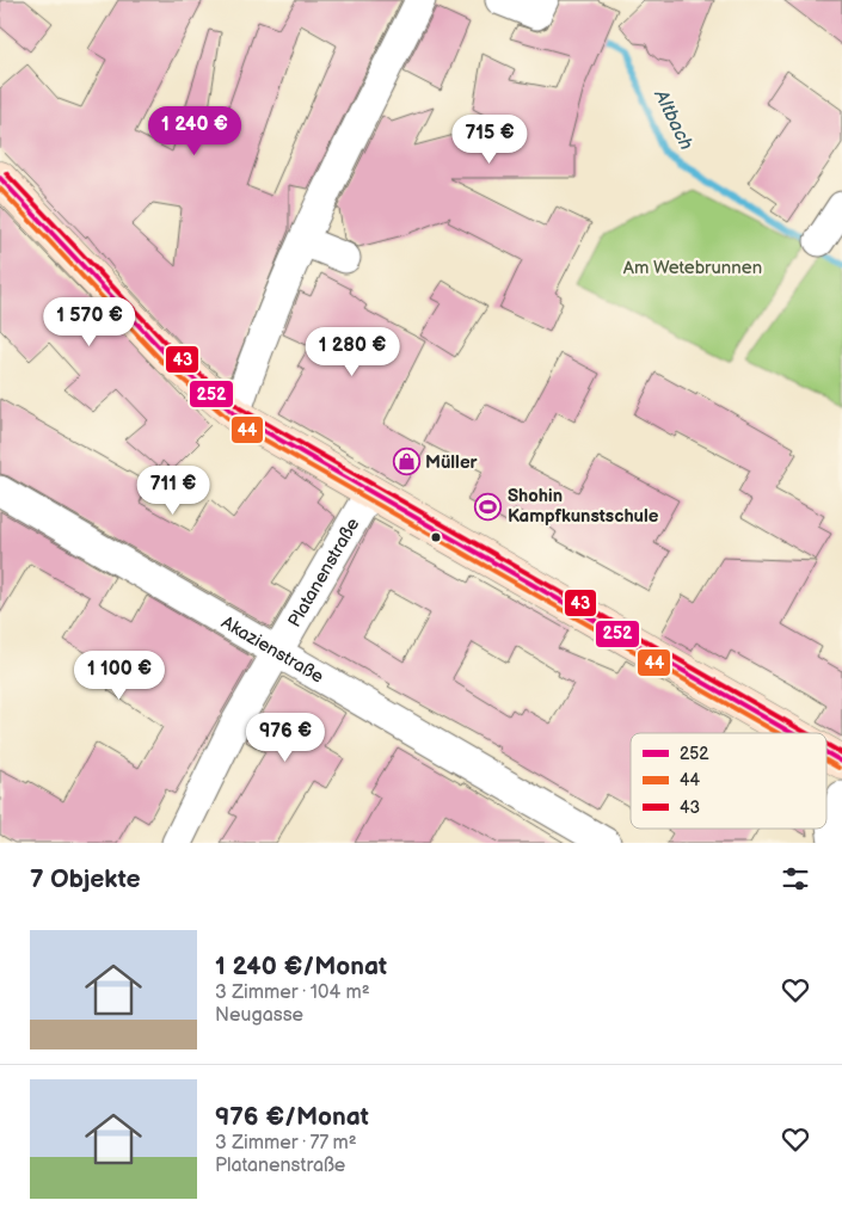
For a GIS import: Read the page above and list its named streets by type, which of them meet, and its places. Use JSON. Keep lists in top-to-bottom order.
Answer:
{
  "streets": {
    "street": ["Platanenstraße", "Akazienstraße"]
  },
  "crossings": [
    ["Platanenstraße", "Akazienstraße"]
  ],
  "water": ["Altbach"],
  "parks": ["Am Wetebrunnen"],
  "places": {
    "shop": ["Müller"],
    "sports": ["Shohin Kampfkunstschule"]
  },
  "lines": ["transit line 43", "transit line 252", "transit line 44"],
  "legend": ["252", "44", "43"],
  "page": {
    "price": [
      "1 240 €",
      "715 €",
      "1 570 €",
      "1 280 €",
      "711 €",
      "1 100 €",
      "976 €"
    ],
    "heading": "7 Objekte",
    "list": [
      {
        "name": "1 240 €/Monat",
        "note": "3 Zimmer · 104 m² · Neugasse"
      },
      {
        "name": "976 €/Monat",
        "note": "3 Zimmer · 77 m² · Platanenstraße"
      }
    ]
  }
}
